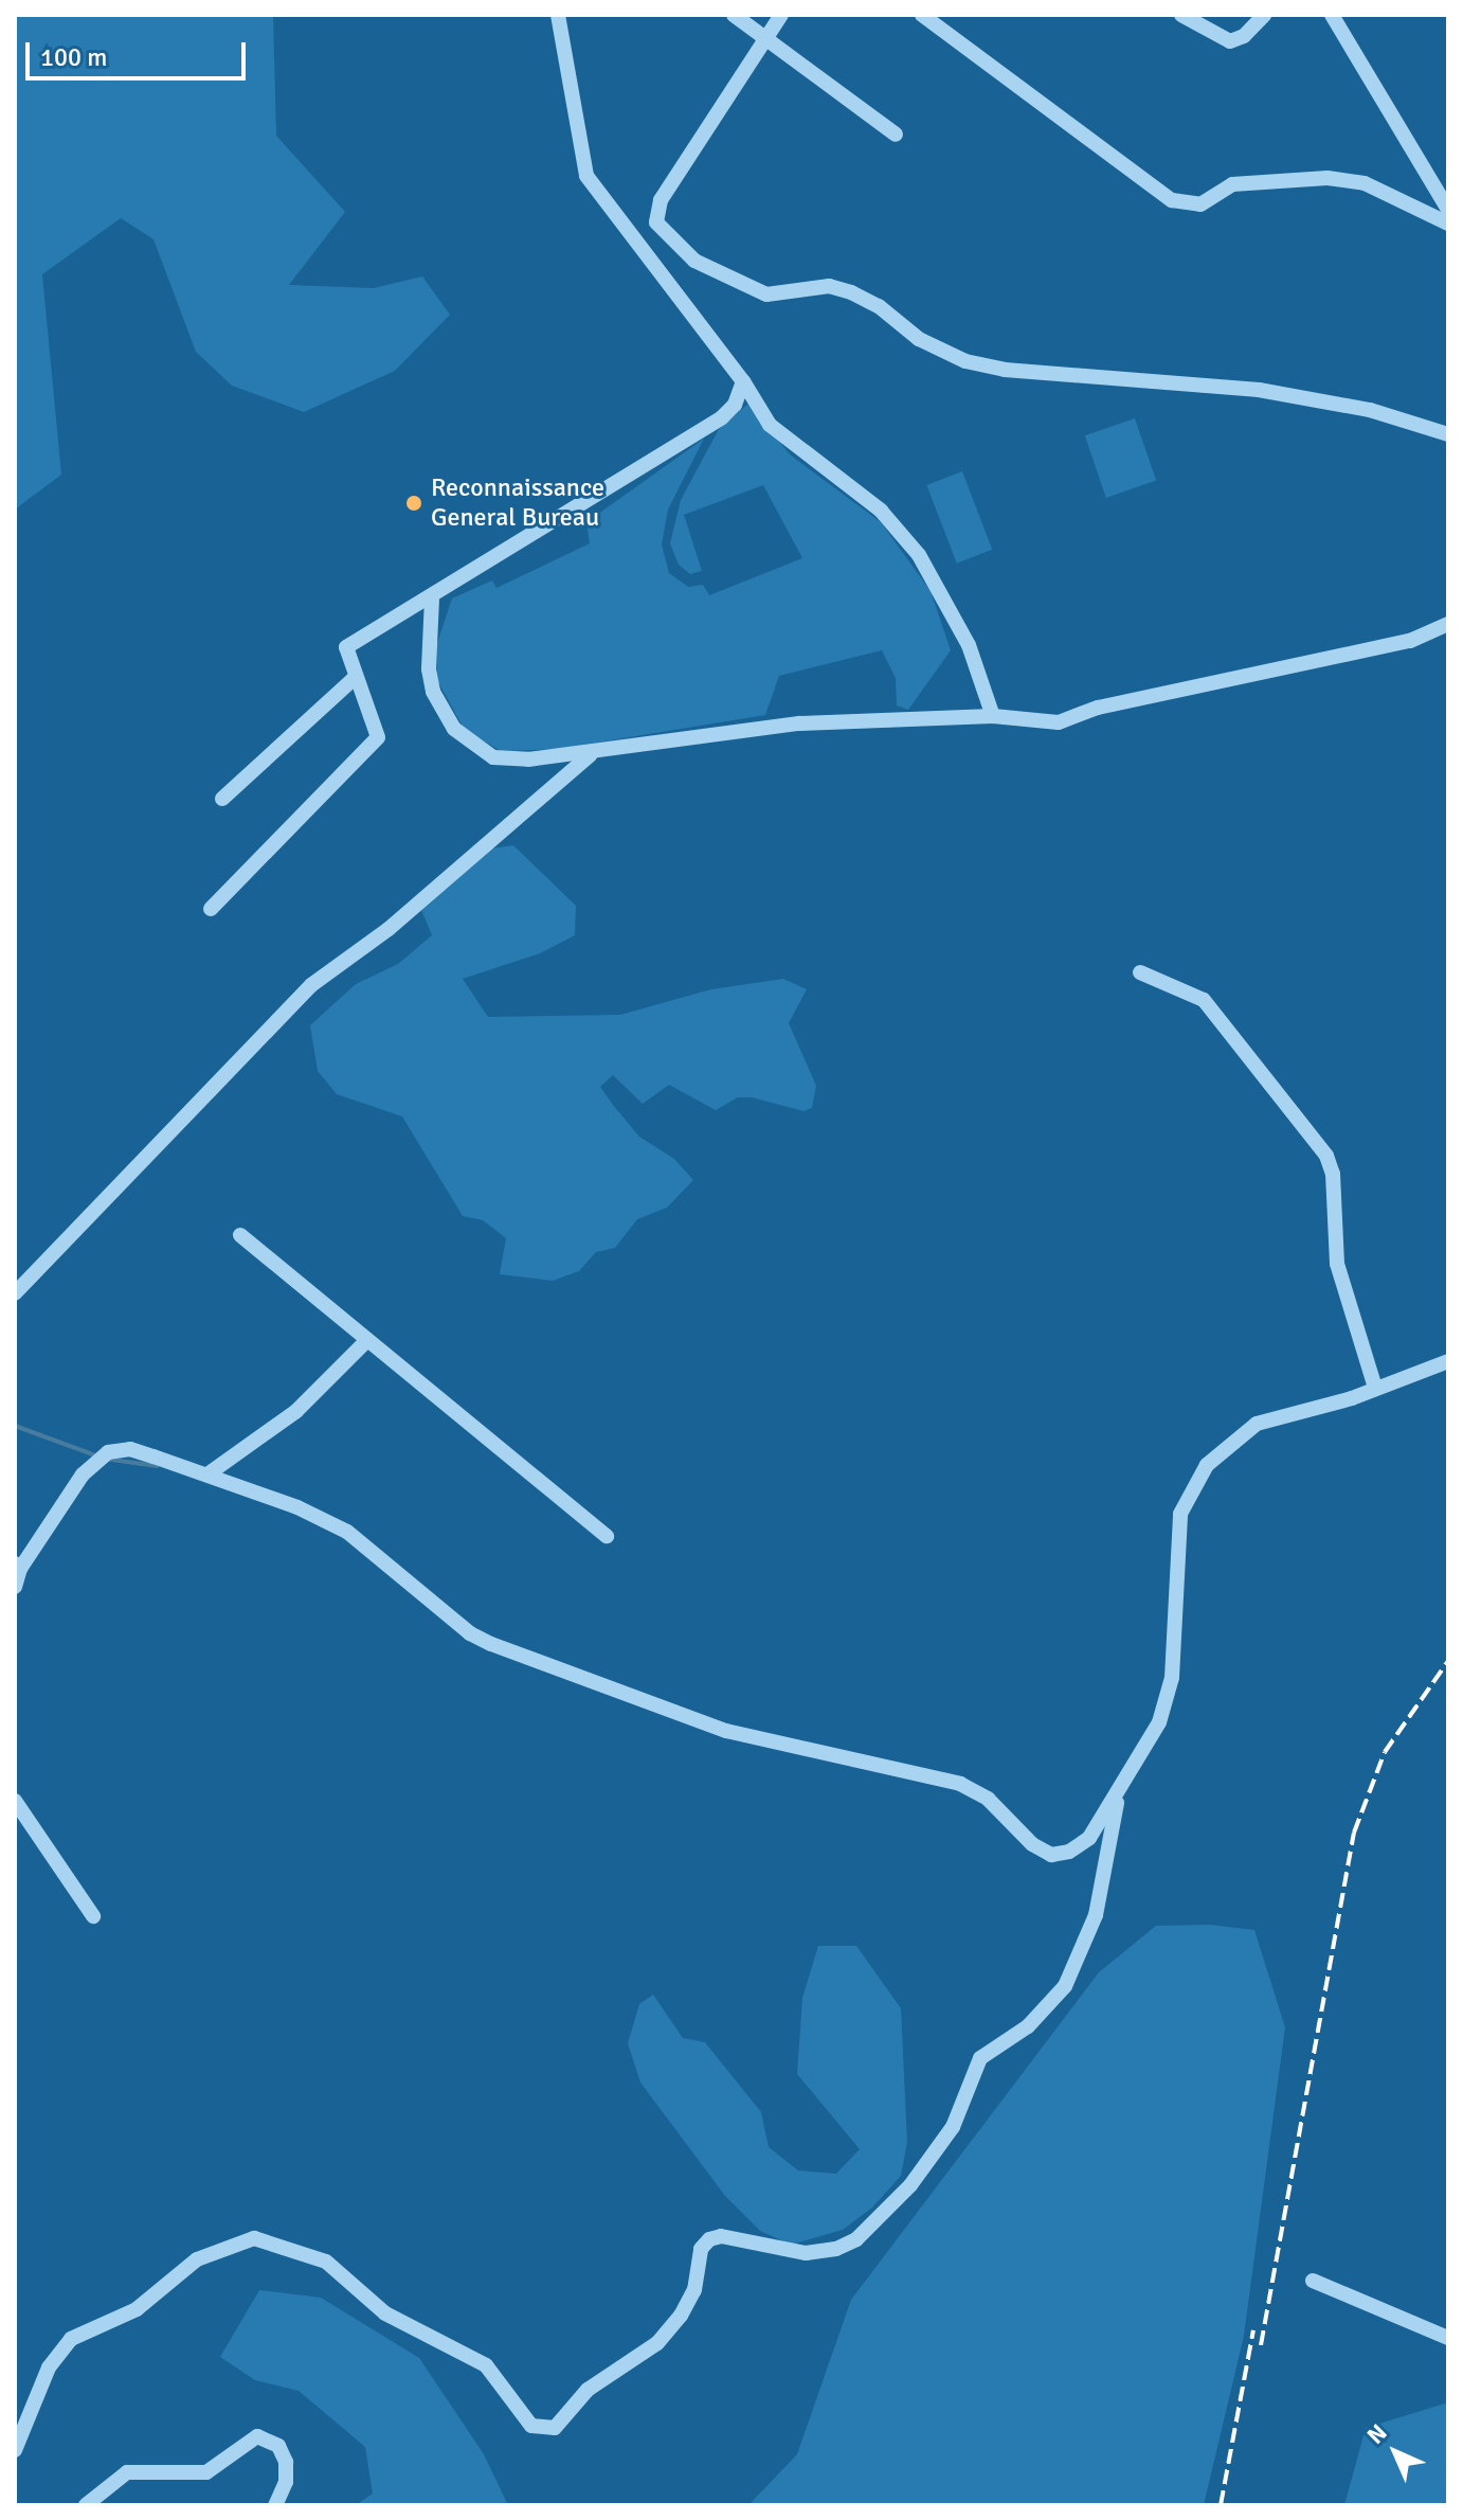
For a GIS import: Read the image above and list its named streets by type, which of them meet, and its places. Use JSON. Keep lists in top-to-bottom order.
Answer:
{
  "places": ["Reconnaissance General Bureau"],
  "scale_bar": "100 m",
  "north": "top left"
}
